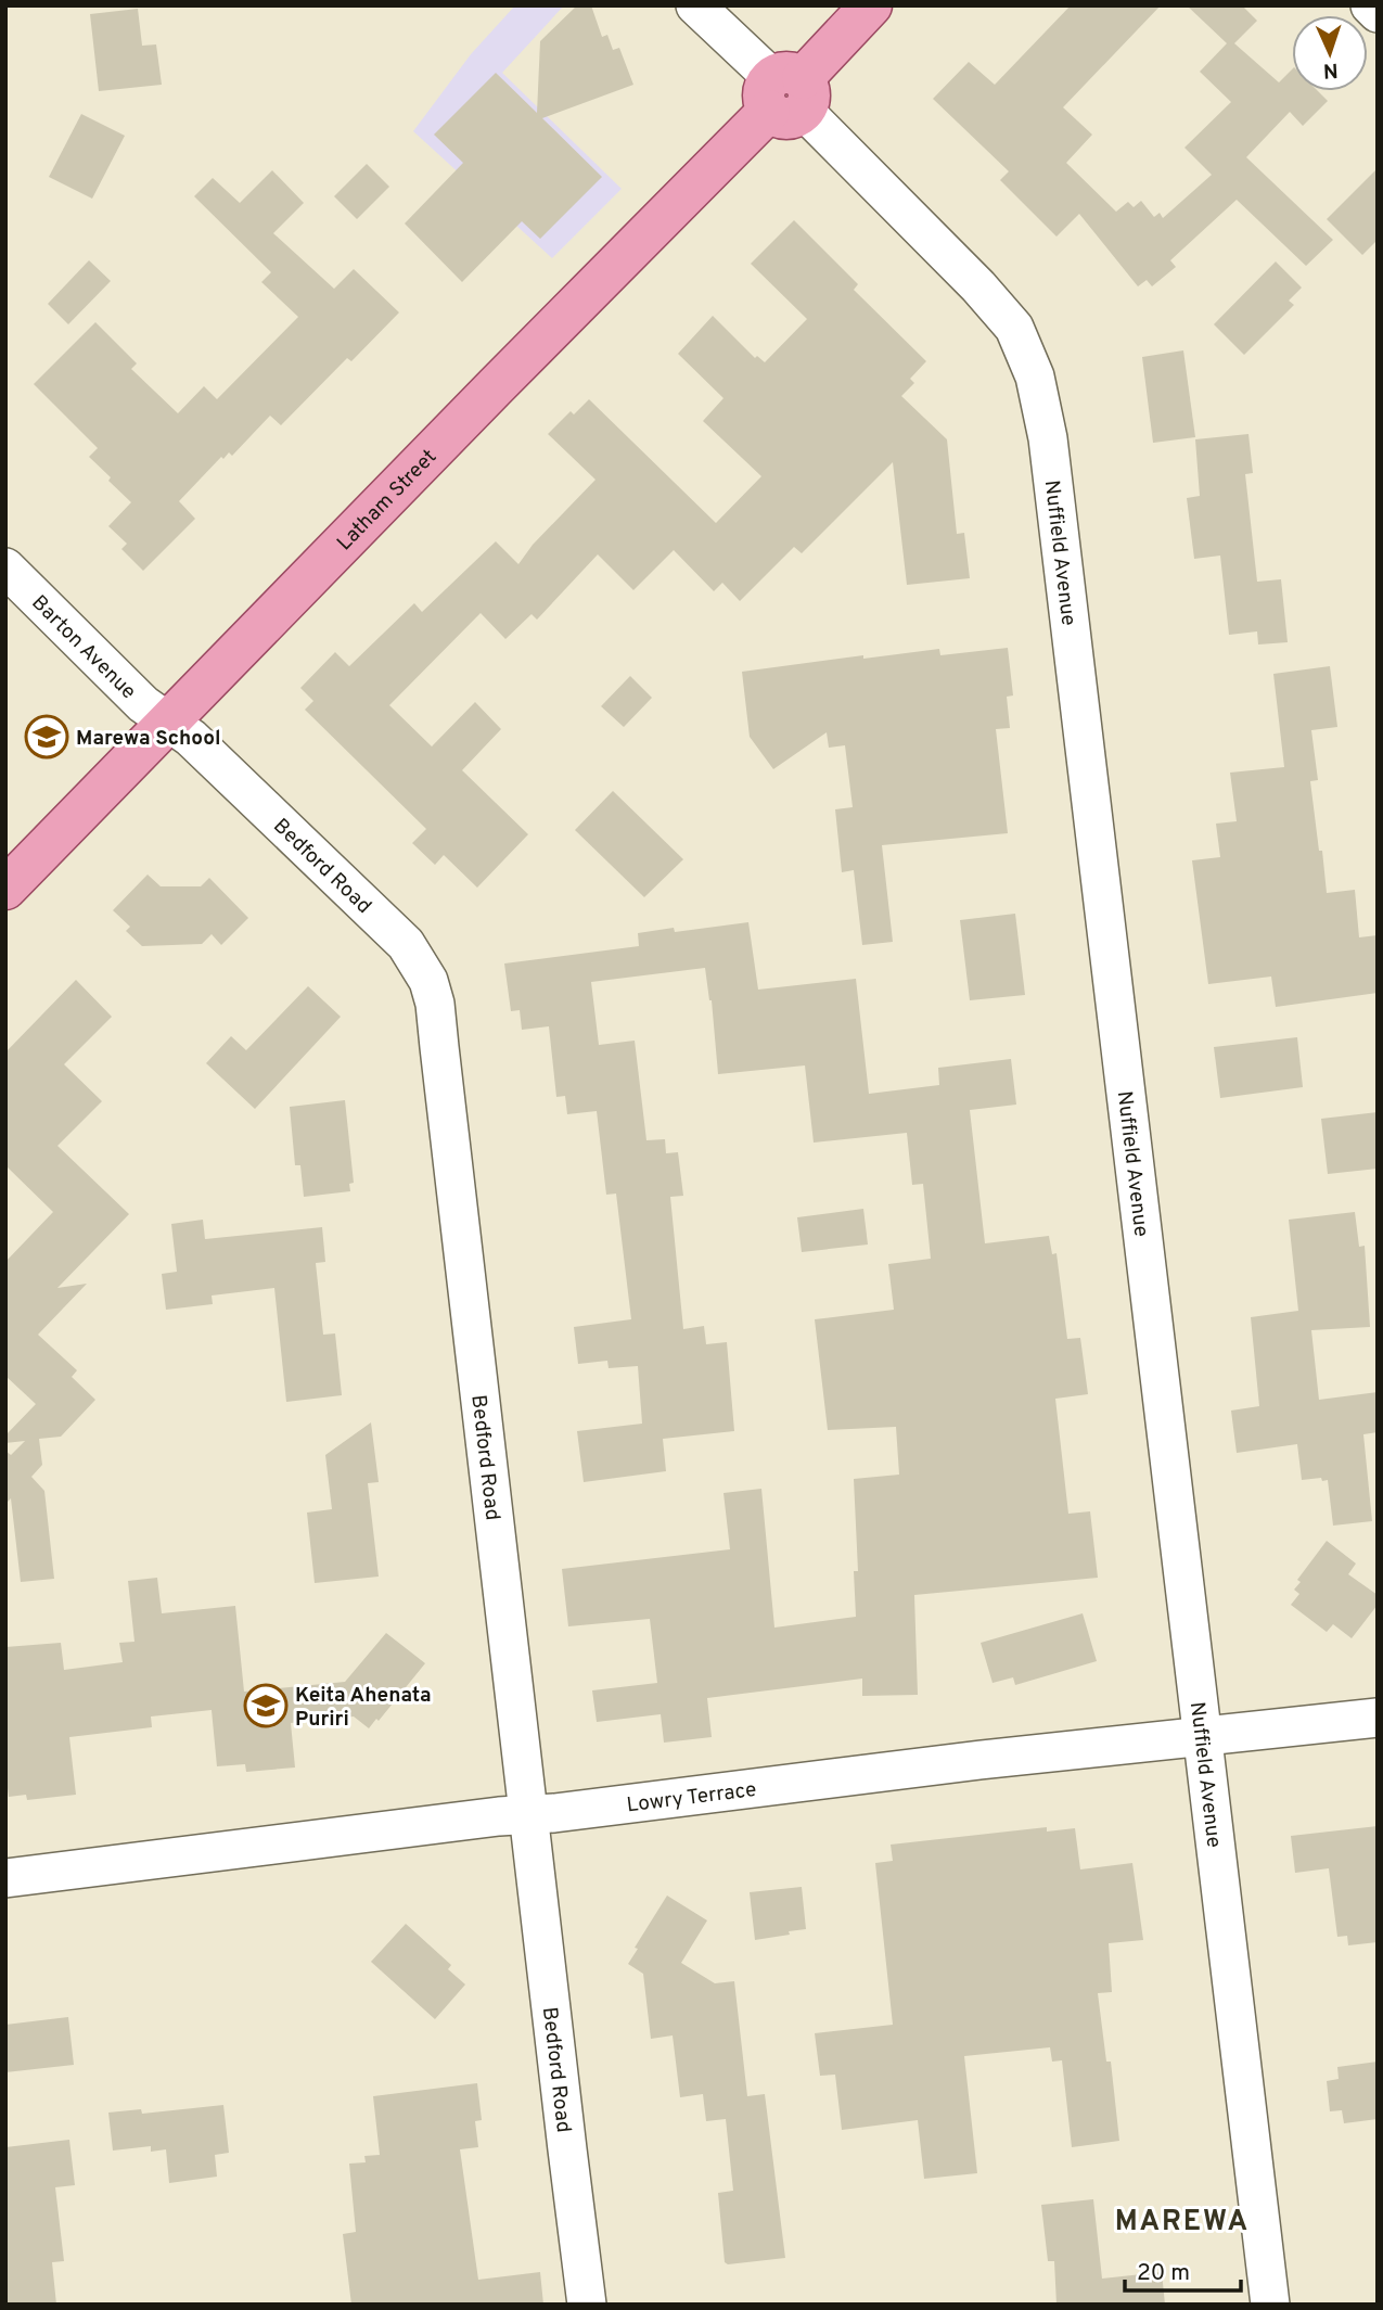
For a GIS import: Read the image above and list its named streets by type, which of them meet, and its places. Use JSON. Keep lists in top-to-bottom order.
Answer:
{
  "streets": {
    "main road": ["Latham Street"],
    "street": [
      "Nuffield Avenue",
      "Barton Avenue",
      "Bedford Road",
      "Lowry Terrace"
    ]
  },
  "crossings": [
    ["Latham Street", "Nuffield Avenue"],
    ["Latham Street", "Barton Avenue"],
    ["Latham Street", "Bedford Road"],
    ["Nuffield Avenue", "Lowry Terrace"],
    ["Barton Avenue", "Bedford Road"],
    ["Bedford Road", "Lowry Terrace"]
  ],
  "districts": ["MAREWA"],
  "places": {
    "school or university": ["Marewa School", "Keita Ahenata Puriri"]
  },
  "scale_bar": "20 m",
  "north": "bottom"
}
